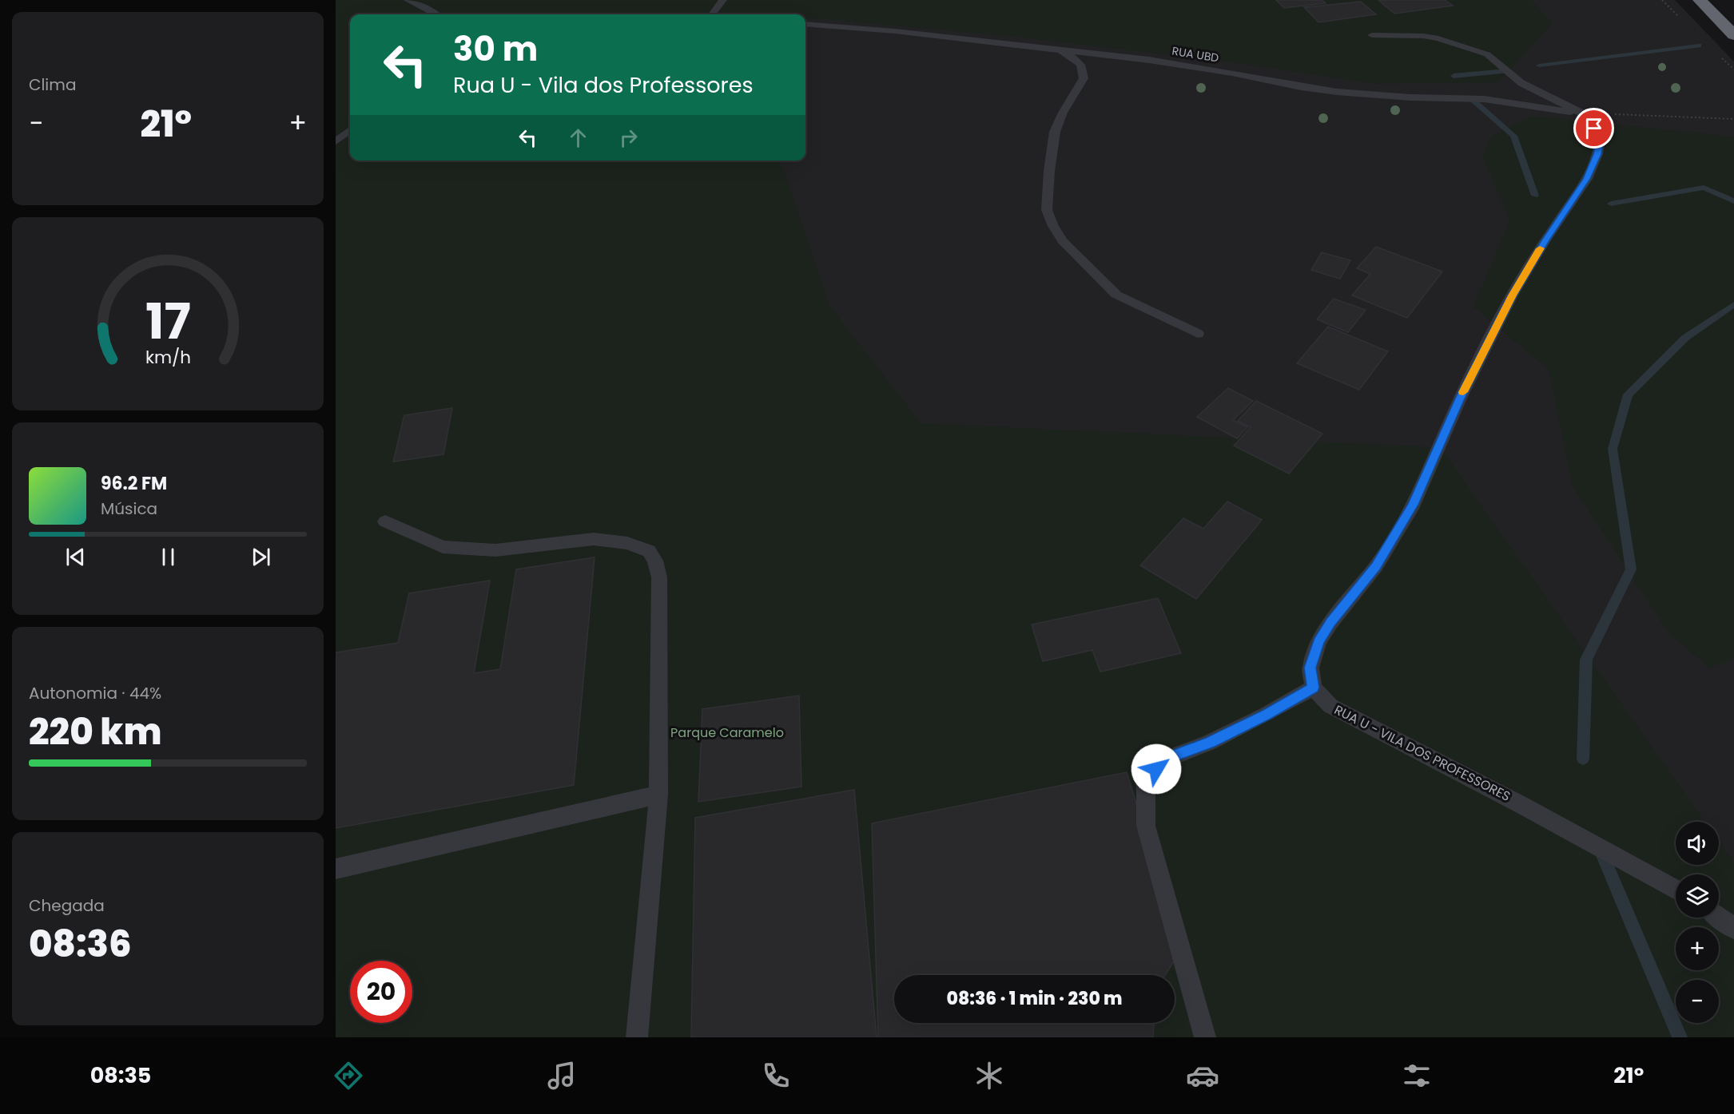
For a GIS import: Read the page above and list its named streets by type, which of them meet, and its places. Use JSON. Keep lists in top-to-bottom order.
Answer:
{
  "streets": {
    "lane": ["RUA UBD", "RUA U - VILA DOS PROFESSORES"]
  },
  "parks": ["Parque Caramelo"],
  "page": {
    "tile": [
      "Clima",
      ["Autonomia · 44%", "220 km"],
      ["Chegada", "08:36"]
    ],
    "turn": ["30 m", "Rua U - Vila dos Professores"],
    "heat": ["−", "21°", "+"],
    "song": ["96.2 FM", "Música"],
    "map_buttons": ["+", "−"],
    "limit": "20",
    "trip": "08:36 · 1 min · 230 m",
    "tabs": ["08:35", "21°"],
    "gauge": ["17", "km/h"]
  }
}
